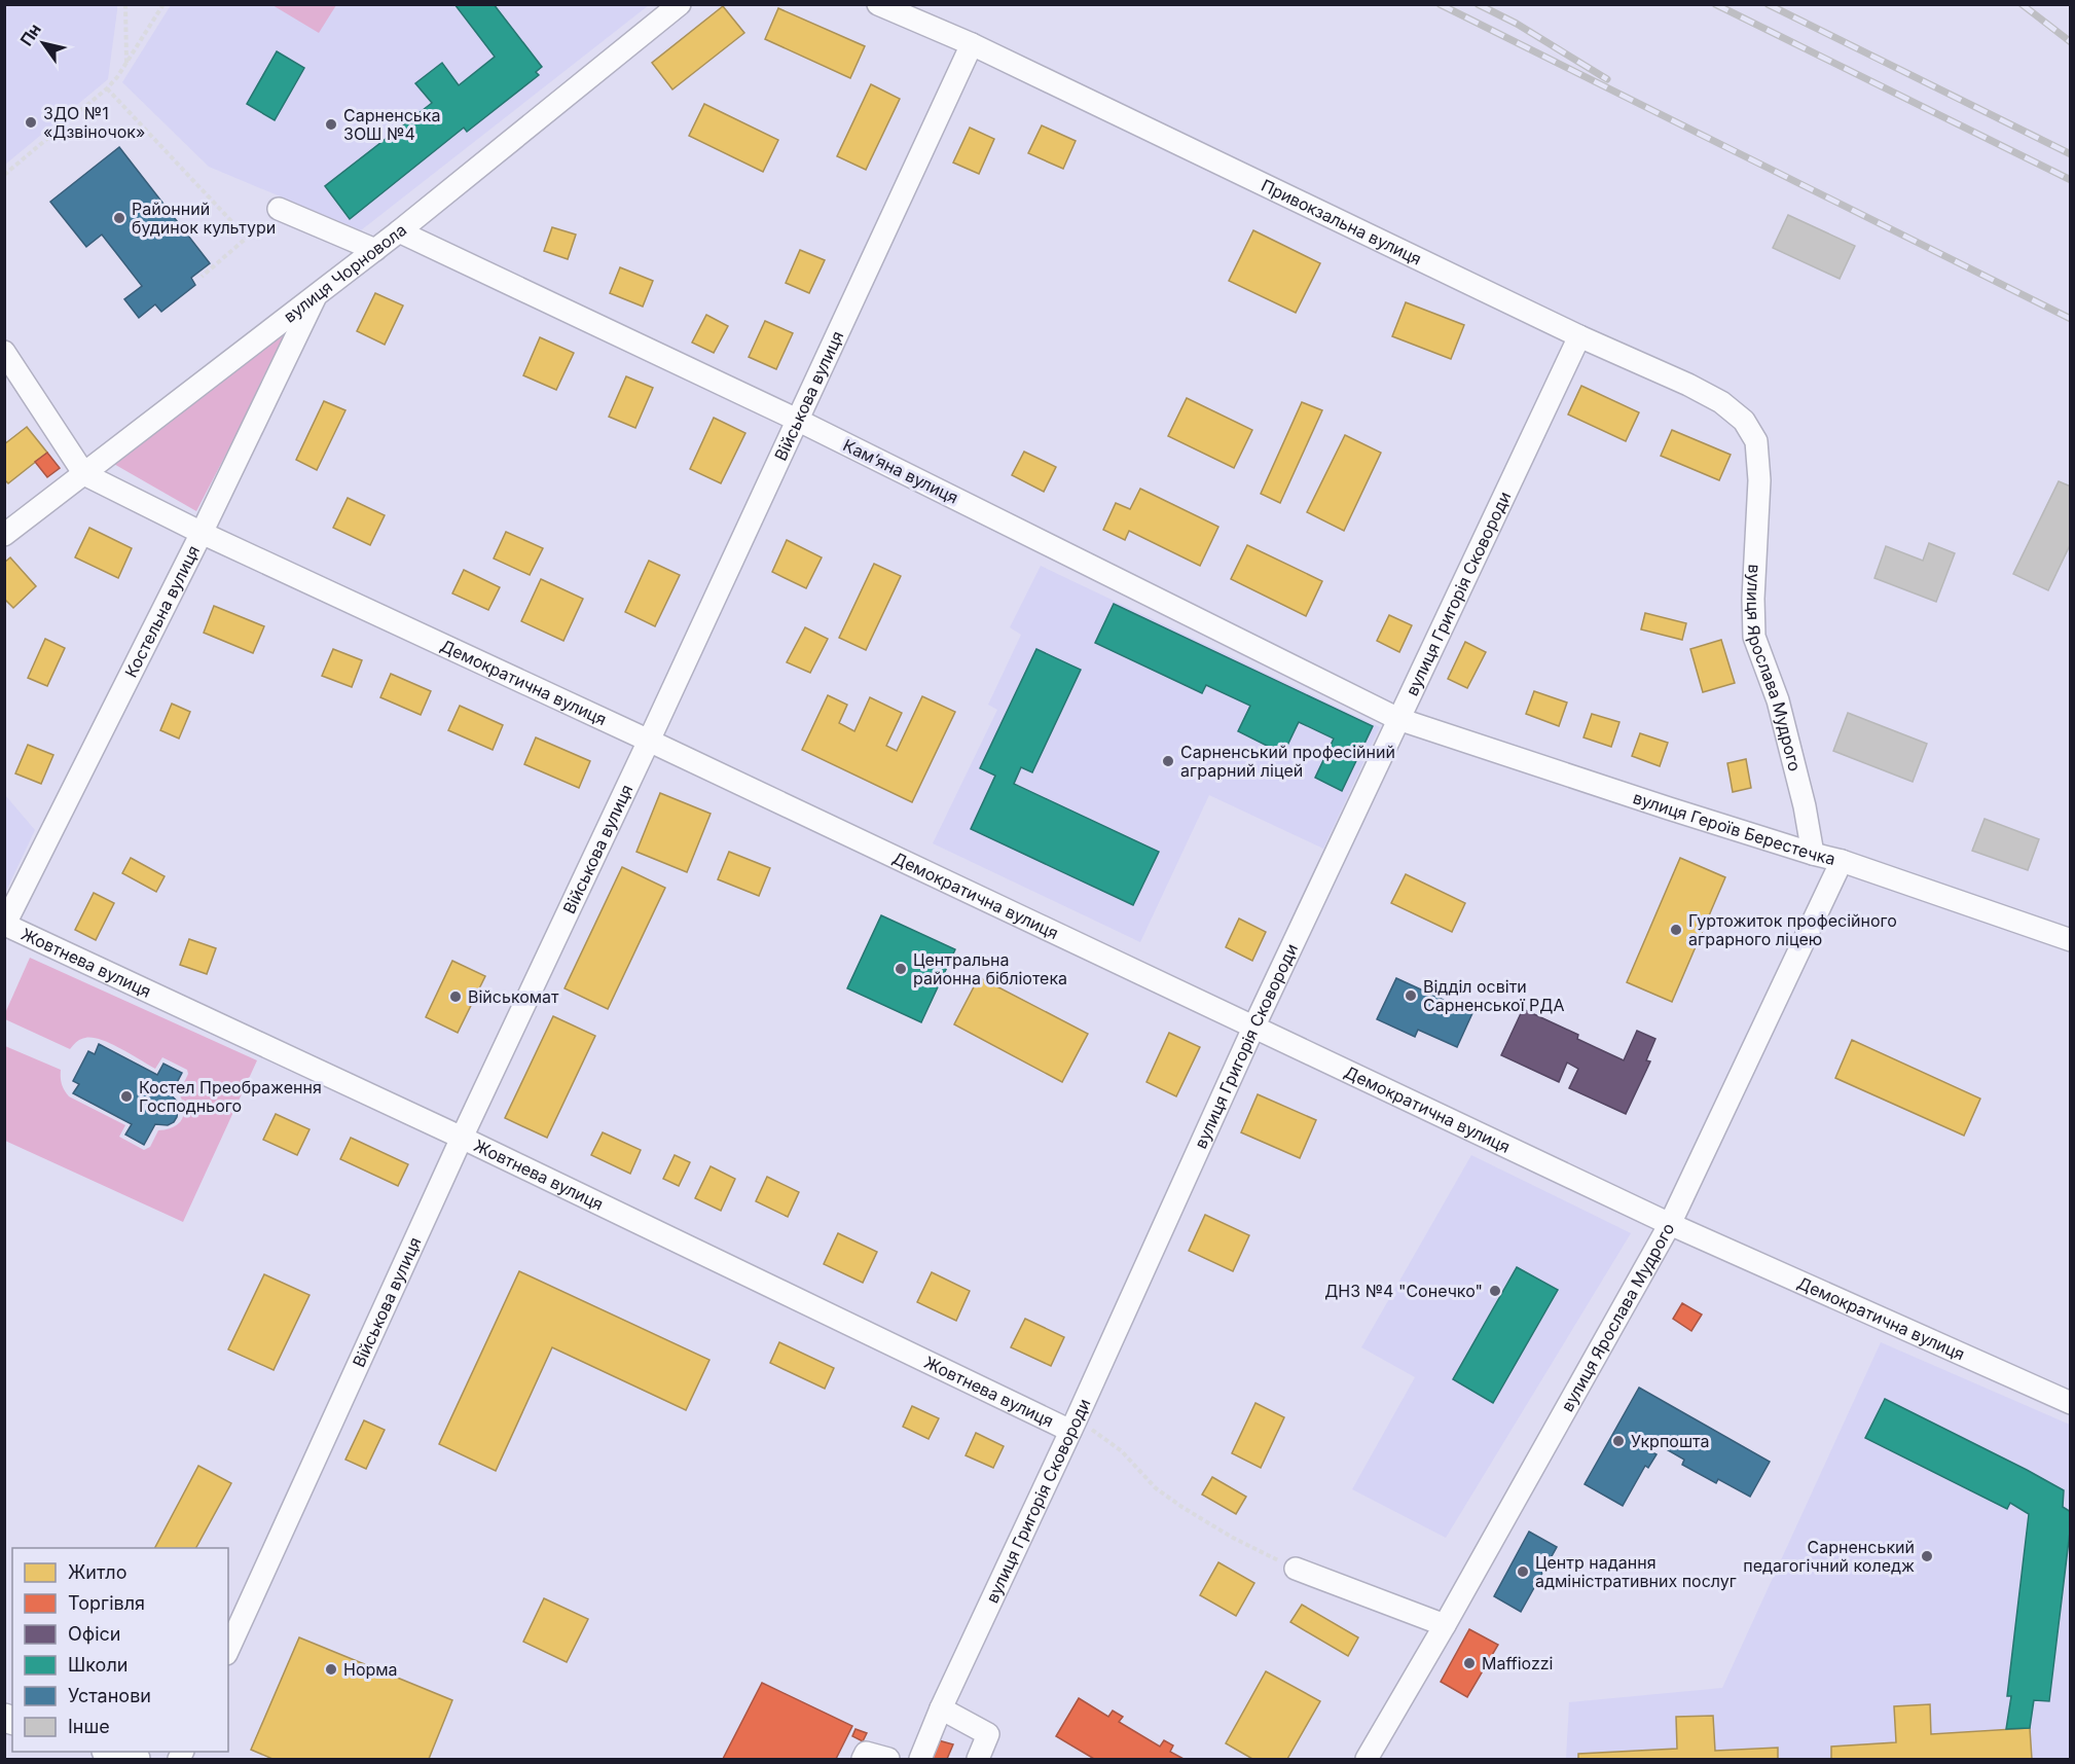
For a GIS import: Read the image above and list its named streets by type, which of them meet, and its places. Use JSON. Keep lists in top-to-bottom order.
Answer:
{
  "streets": {
    "street": [
      "Привокзальна вулиця",
      "вулиця Чорновола",
      "Військова вулиця",
      "Камʼяна вулиця",
      "вулиця Григорія Сковороди",
      "Костельна вулиця",
      "вулиця Ярослава Мудрого",
      "Демократична вулиця",
      "вулиця Героїв Берестечка",
      "Жовтнева вулиця"
    ]
  },
  "crossings": [
    ["Привокзальна вулиця", "Військова вулиця"],
    ["Привокзальна вулиця", "вулиця Григорія Сковороди"],
    ["Привокзальна вулиця", "вулиця Ярослава Мудрого"],
    ["вулиця Чорновола", "Камʼяна вулиця"],
    ["вулиця Чорновола", "Костельна вулиця"],
    ["вулиця Чорновола", "Демократична вулиця"],
    ["Військова вулиця", "Камʼяна вулиця"],
    ["Військова вулиця", "Демократична вулиця"],
    ["Військова вулиця", "Жовтнева вулиця"],
    ["Камʼяна вулиця", "вулиця Григорія Сковороди"],
    ["Камʼяна вулиця", "вулиця Героїв Берестечка"],
    ["вулиця Григорія Сковороди", "Демократична вулиця"],
    ["вулиця Григорія Сковороди", "вулиця Героїв Берестечка"],
    ["вулиця Григорія Сковороди", "Жовтнева вулиця"],
    ["Костельна вулиця", "Демократична вулиця"],
    ["Костельна вулиця", "Жовтнева вулиця"],
    ["вулиця Ярослава Мудрого", "Демократична вулиця"],
    ["вулиця Ярослава Мудрого", "вулиця Героїв Берестечка"]
  ],
  "places": [
    "ЗДО №1 «Дзвіночок»",
    "Сарненська ЗОШ №4",
    "Районний будинок культури",
    "Сарненський професійний аграрний ліцей",
    "Гуртожиток професійного аграрного ліцею",
    "Центральна районна бібліотека",
    "Відділ освіти Сарненської РДА",
    "Військомат",
    "Костел Преображення Господнього",
    "ДНЗ №4 \"Сонечко\"",
    "Укрпошта",
    "Сарненський педагогічний коледж",
    "Центр надання адміністративних послуг",
    "Maffiozzi",
    "Норма"
  ],
  "legend": [
    "Житло",
    "Торгівля",
    "Офіси",
    "Школи",
    "Установи",
    "Інше"
  ],
  "north": "top left"
}
